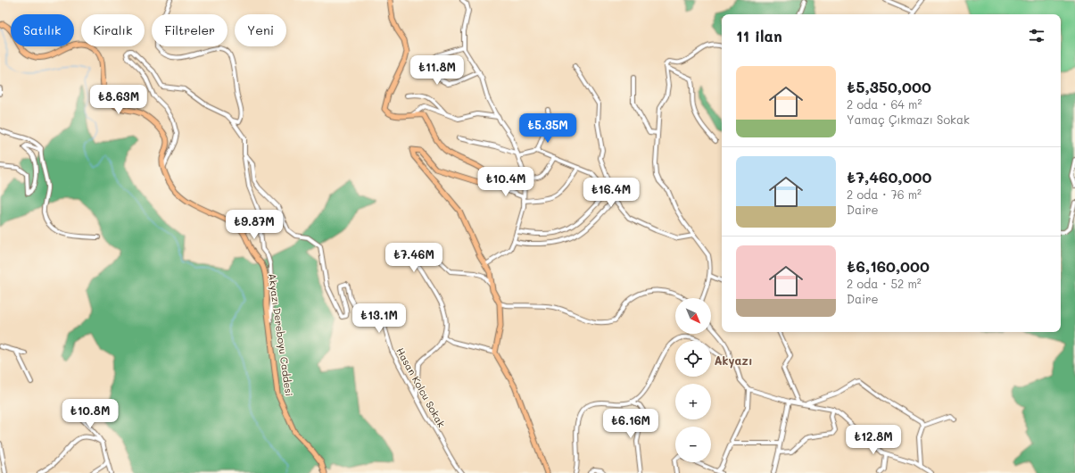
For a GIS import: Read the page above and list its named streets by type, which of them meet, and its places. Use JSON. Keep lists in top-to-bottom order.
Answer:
{
  "streets": {
    "main road": ["Akyazı Dereboyu Caddesi"],
    "street": ["Hasan Kolcu Sokak"]
  },
  "districts": ["Akyazı"],
  "north": "bottom right",
  "page": {
    "chip": [
      "Satılık",
      "Kiralık",
      "Filtreler",
      "Yeni"
    ],
    "heading": "11 ilan",
    "price": [
      "₺11.8M",
      "₺8.63M",
      "₺5.35M",
      "₺10.4M",
      "₺16.4M",
      "₺9.87M",
      "₺7.46M",
      "₺13.1M",
      "₺10.8M",
      "₺6.16M",
      "₺12.8M"
    ],
    "list": [
      {
        "name": "₺5,350,000",
        "note": "2 oda · 64 m² · Yamaç Çıkmazı Sokak"
      },
      {
        "name": "₺7,460,000",
        "note": "2 oda · 76 m² · Daire"
      },
      {
        "name": "₺6,160,000",
        "note": "2 oda · 52 m² · Daire"
      }
    ],
    "map_buttons": ["+", "−"]
  }
}
